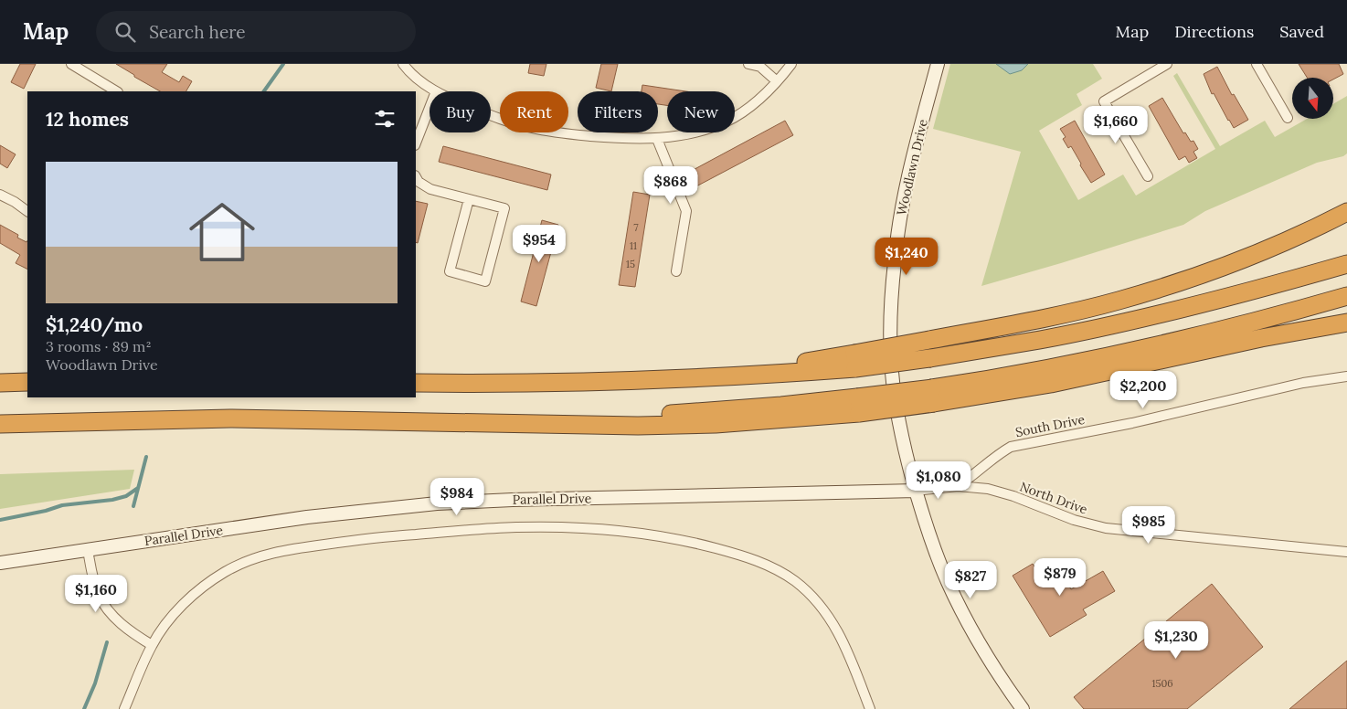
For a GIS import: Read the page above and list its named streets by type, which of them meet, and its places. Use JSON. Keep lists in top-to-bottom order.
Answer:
{
  "streets": {
    "street": [
      "Woodlawn Drive",
      "South Drive",
      "North Drive",
      "Parallel Drive"
    ]
  },
  "crossings": [
    ["Woodlawn Drive", "North Drive"],
    ["Woodlawn Drive", "Parallel Drive"],
    ["South Drive", "North Drive"],
    ["North Drive", "Parallel Drive"]
  ],
  "house_numbers": [
    "7",
    "11",
    "15",
    "1506"
  ],
  "north": "bottom",
  "page": {
    "header": "Map",
    "search": "Search here",
    "nav": ["Map", "Directions", "Saved"],
    "chip": [
      "Buy",
      "Rent",
      "Filters",
      "New"
    ],
    "heading": "12 homes",
    "price": [
      "$1,660",
      "$868",
      "$954",
      "$1,240",
      "$2,200",
      "$1,080",
      "$984",
      "$985",
      "$879",
      "$827",
      "$1,160",
      "$1,230"
    ],
    "list": [
      {
        "name": "$1,240/mo",
        "note": "3 rooms · 89 m² · Woodlawn Drive"
      }
    ]
  }
}
